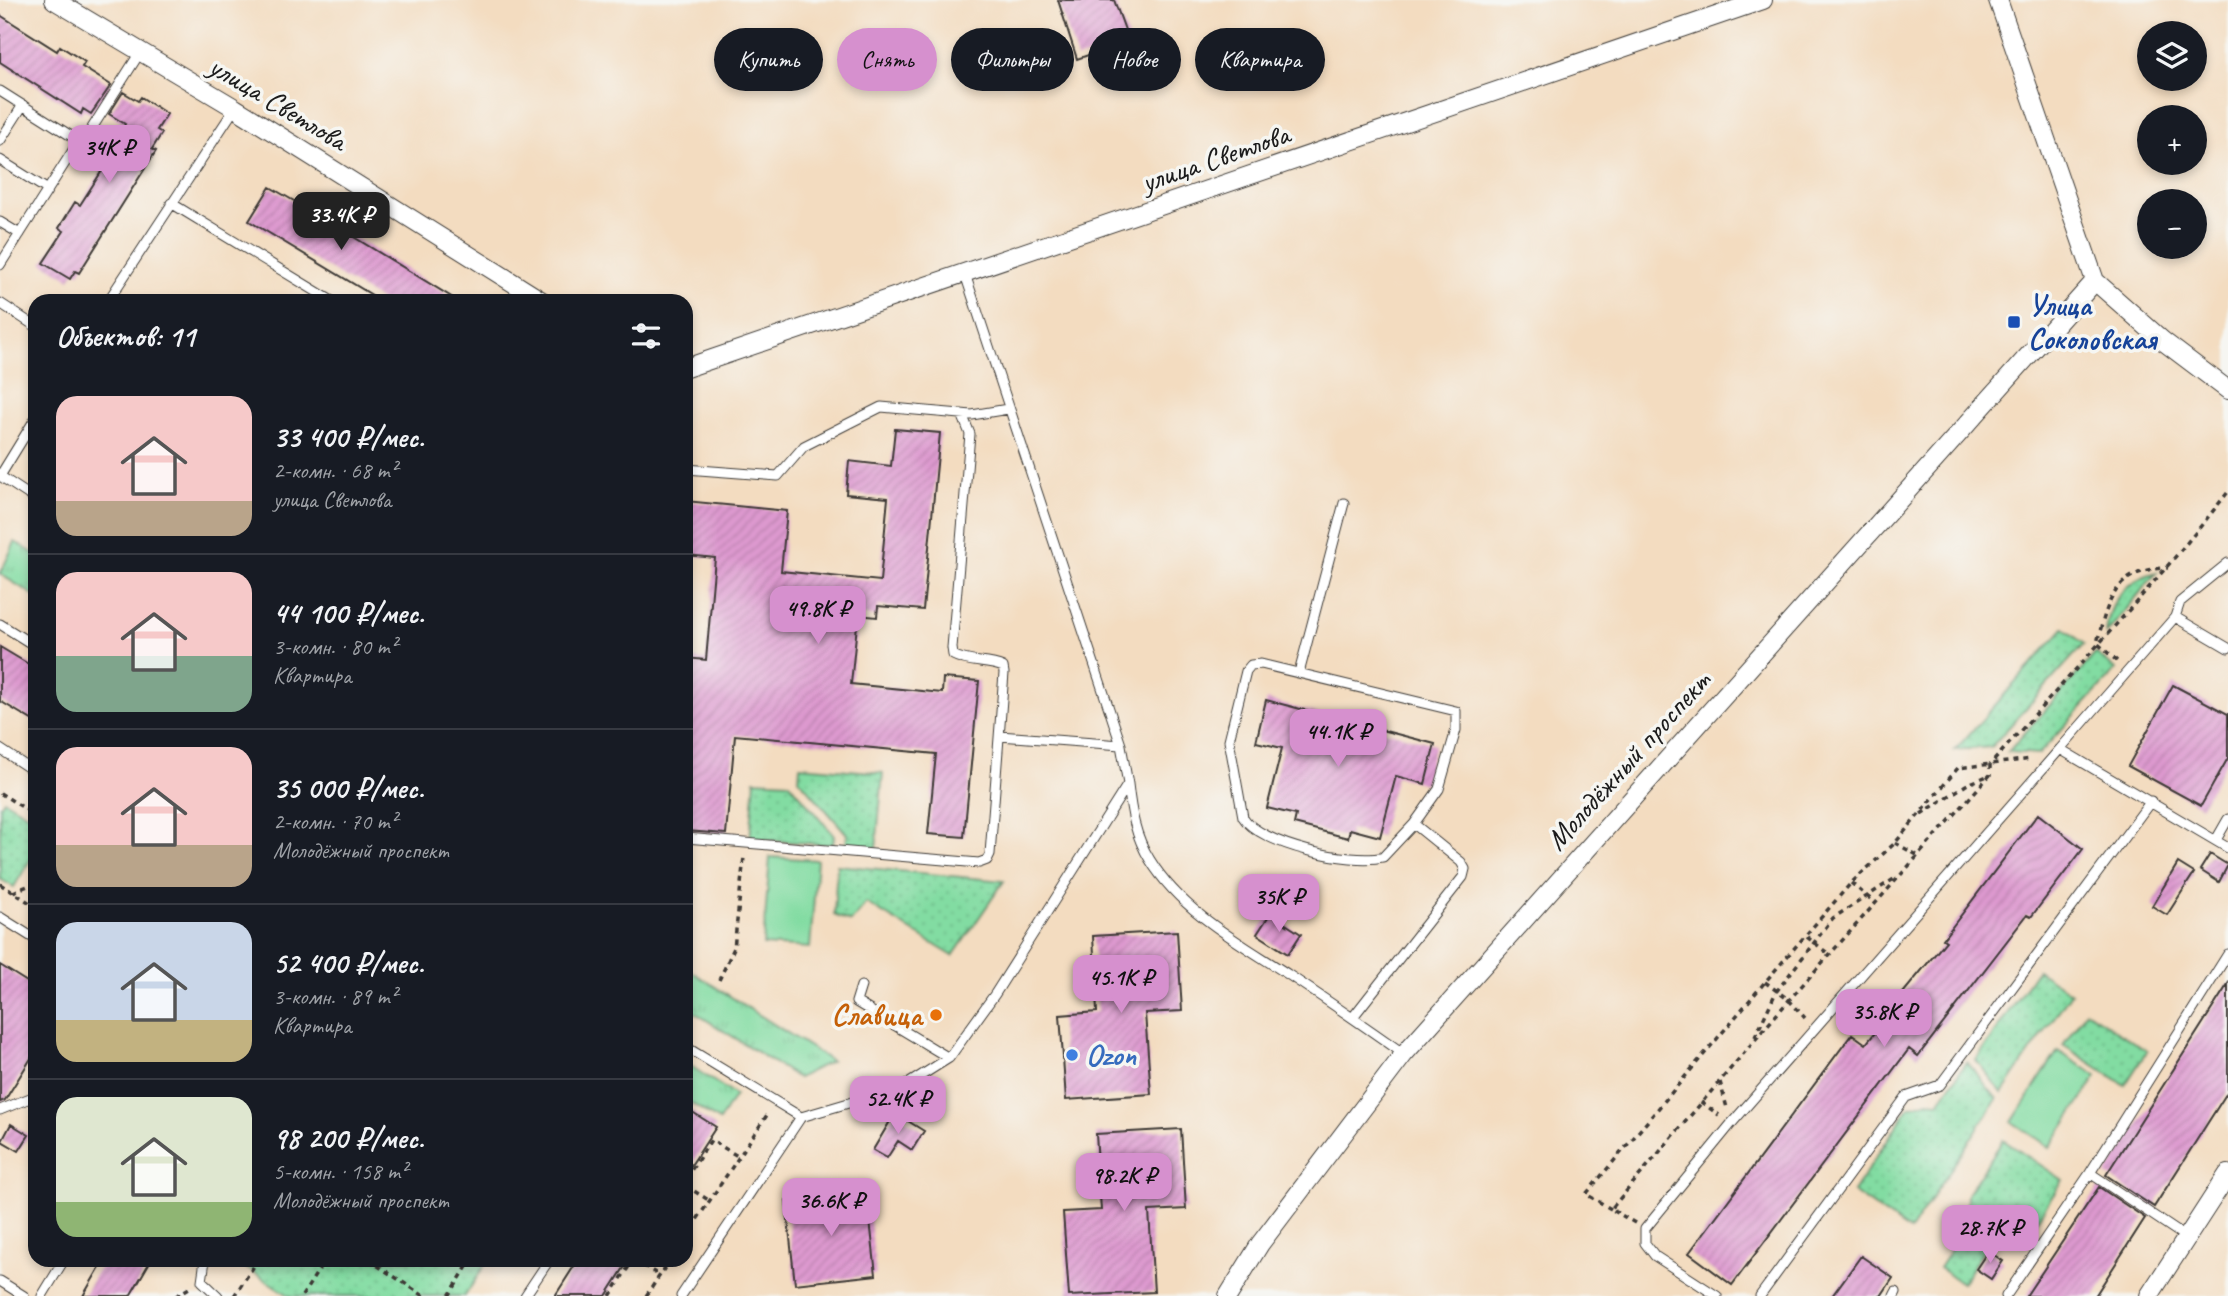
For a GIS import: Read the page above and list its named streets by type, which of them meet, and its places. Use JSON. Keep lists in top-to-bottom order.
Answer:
{
  "streets": {
    "street": ["улица Светлова", "Молодёжный проспект"]
  },
  "places": {
    "transit": ["Улица Соколовская"],
    "other": ["Славица", "Ozon"]
  },
  "page": {
    "map_buttons": ["+", "−"],
    "chip": [
      "Купить",
      "Снять",
      "Фильтры",
      "Новое",
      "Квартира"
    ],
    "price": [
      "34K ₽",
      "33.4K ₽",
      "49.8K ₽",
      "44.1K ₽",
      "35K ₽",
      "45.1K ₽",
      "35.8K ₽",
      "52.4K ₽",
      "98.2K ₽",
      "36.6K ₽",
      "28.7K ₽"
    ],
    "heading": "Объектов: 11",
    "list": [
      {
        "name": "33 400 ₽/мес.",
        "note": "2-комн. · 68 m² · улица Светлова"
      },
      {
        "name": "44 100 ₽/мес.",
        "note": "3-комн. · 80 m² · Квартира"
      },
      {
        "name": "35 000 ₽/мес.",
        "note": "2-комн. · 70 m² · Молодёжный проспект"
      },
      {
        "name": "52 400 ₽/мес.",
        "note": "3-комн. · 89 m² · Квартира"
      },
      {
        "name": "98 200 ₽/мес.",
        "note": "5-комн. · 158 m² · Молодёжный проспект"
      }
    ]
  }
}
